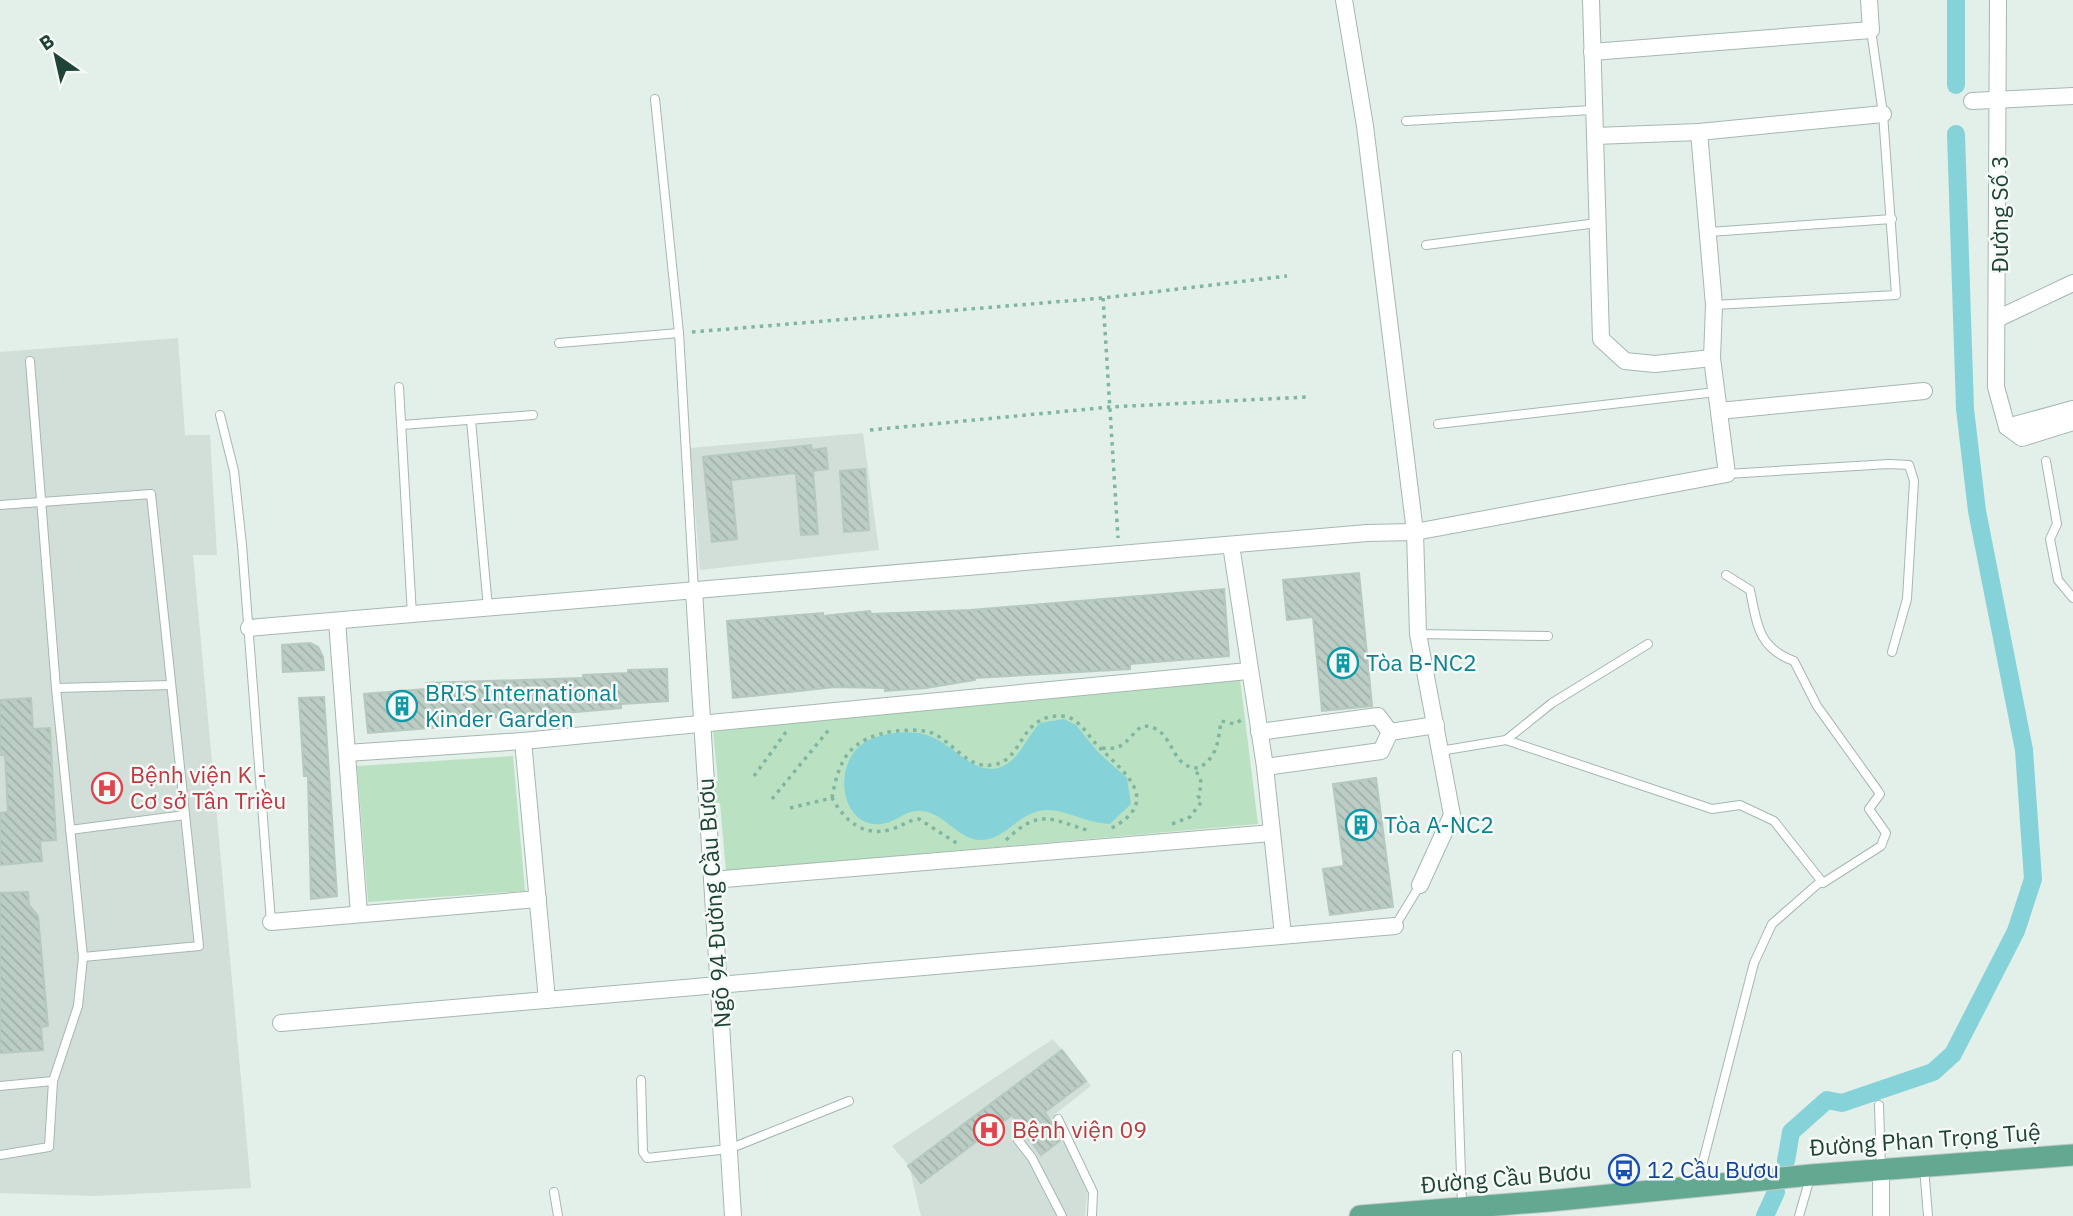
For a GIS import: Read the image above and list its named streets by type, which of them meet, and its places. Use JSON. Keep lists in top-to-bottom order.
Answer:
{
  "streets": {
    "main road": ["Đường Phan Trọng Tuệ", "Đường Cầu Bươu"],
    "street": ["Đường Số 3", "Ngõ 94 Đường Cầu Bươu"]
  },
  "crossings": [
    ["Đường Phan Trọng Tuệ", "Đường Cầu Bươu"]
  ],
  "places": {
    "building": ["Tòa B-NC2", "BRIS International Kinder Garden", "Tòa A-NC2"],
    "hospital": ["Bệnh viện K - Cơ sở Tân Triều", "Bệnh viện 09"],
    "bus stop": ["12 Cầu Bươu"]
  },
  "north": "top left"
}
